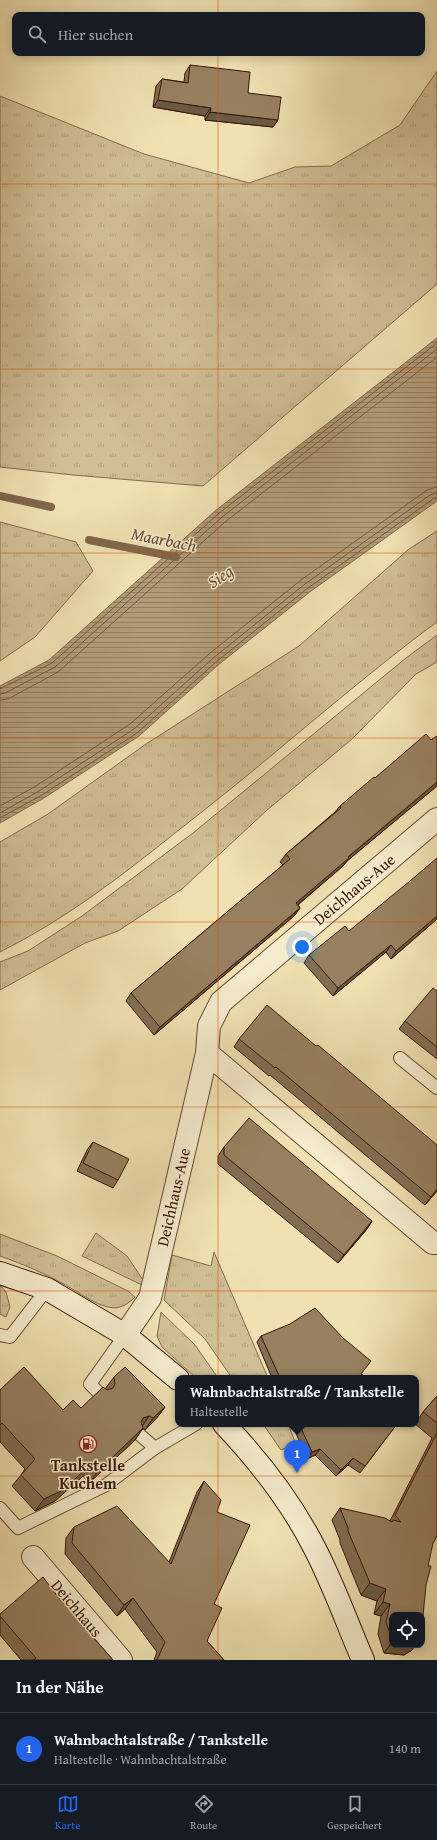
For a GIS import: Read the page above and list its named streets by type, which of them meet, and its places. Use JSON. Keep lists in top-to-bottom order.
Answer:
{
  "streets": {
    "street": ["Deichhaus-Aue", "Deichhaus"]
  },
  "water": ["Maarbach", "Sieg"],
  "places": {
    "fuel station": ["Tankstelle Kuchem"]
  },
  "page": {
    "search": "Hier suchen",
    "popup": ["Wahnbachtalstraße / Tankstelle", "Haltestelle"],
    "pins": "1",
    "heading": "In der Nähe",
    "list": [
      {
        "mark": "1",
        "name": "Wahnbachtalstraße / Tankstelle",
        "note": "Haltestelle · Wahnbachtalstraße",
        "value": "140 m"
      }
    ],
    "nav": ["Karte", "Route", "Gespeichert"]
  }
}
